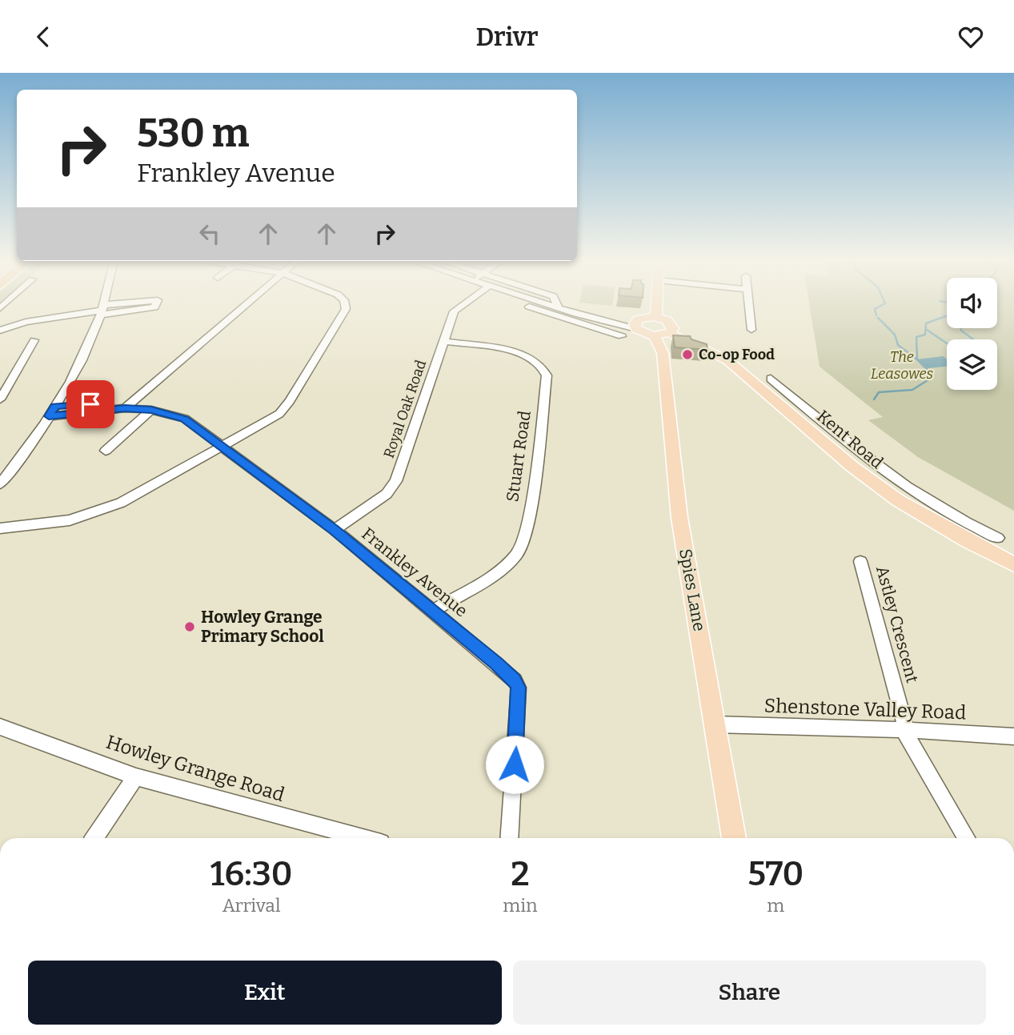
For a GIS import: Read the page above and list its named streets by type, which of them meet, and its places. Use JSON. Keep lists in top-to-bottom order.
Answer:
{
  "streets": {
    "main road": ["Kent Road", "Spies Lane"],
    "street": [
      "Royal Oak Road",
      "Stuart Road",
      "Frankley Avenue",
      "Astley Crescent",
      "Shenstone Valley Road",
      "Howley Grange Road"
    ]
  },
  "crossings": [
    ["Royal Oak Road", "Stuart Road"],
    ["Royal Oak Road", "Frankley Avenue"],
    ["Kent Road", "Spies Lane"],
    ["Stuart Road", "Frankley Avenue"],
    ["Spies Lane", "Shenstone Valley Road"],
    ["Astley Crescent", "Shenstone Valley Road"]
  ],
  "parks": ["The Leasowes"],
  "places": ["Co-op Food", "Howley Grange Primary School"],
  "page": {
    "header": "Drivr",
    "turn": ["530 m", "Frankley Avenue"],
    "eta": [
      "16:30",
      "Arrival",
      "2",
      "min",
      "570",
      "m"
    ],
    "buttons": ["Exit", "Share"]
  }
}
